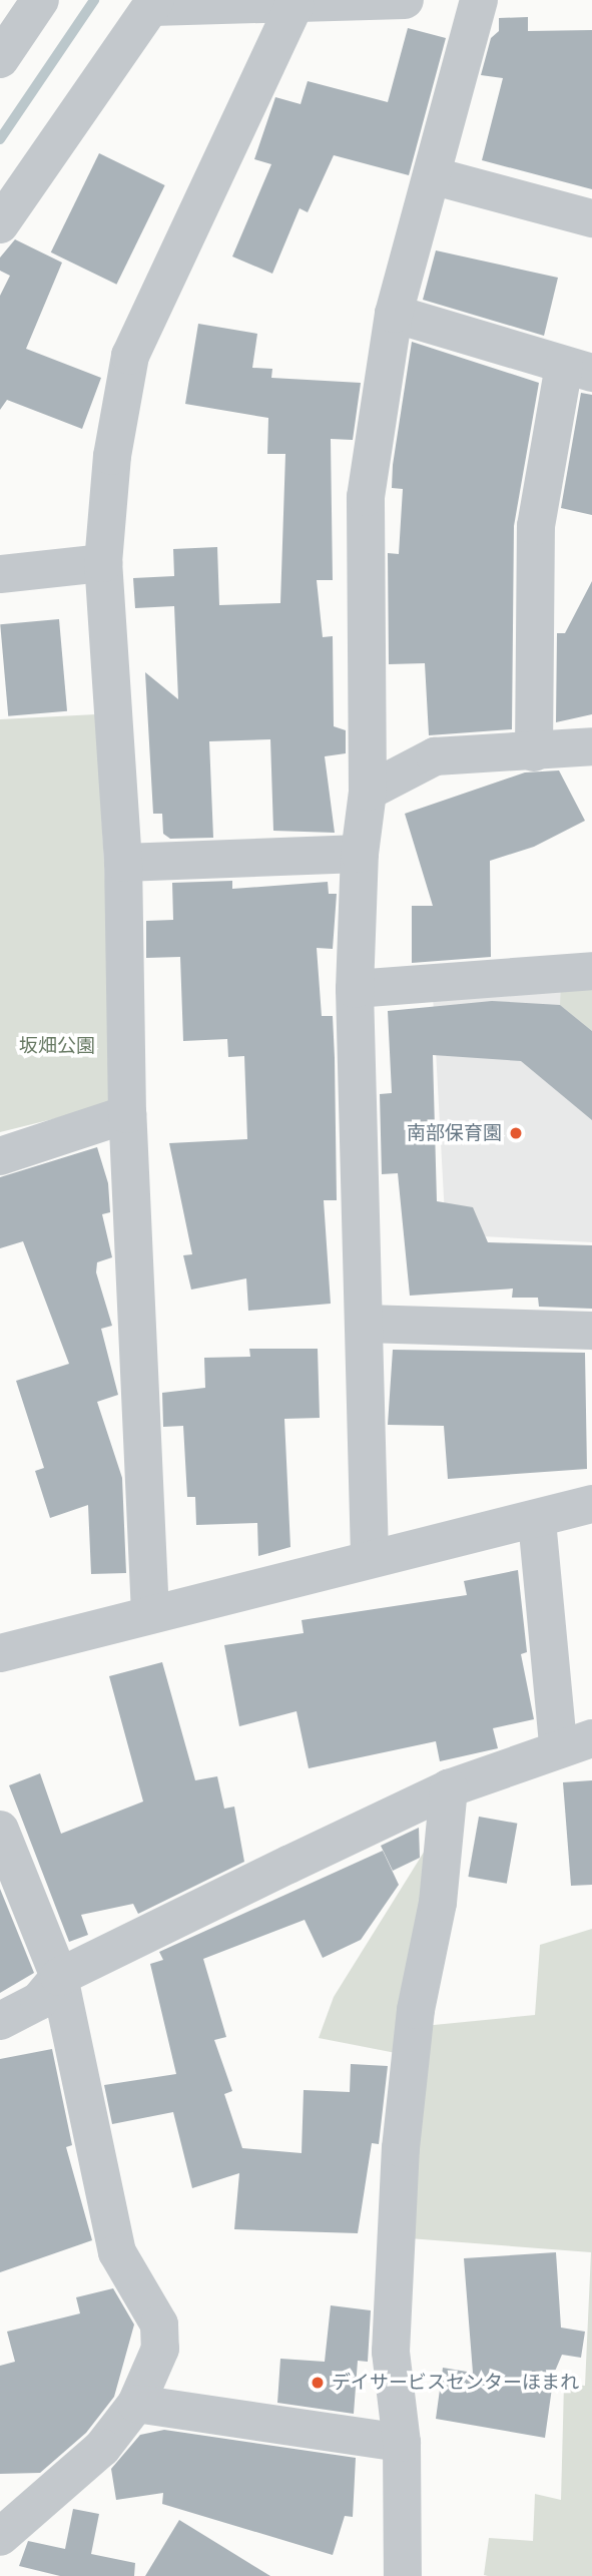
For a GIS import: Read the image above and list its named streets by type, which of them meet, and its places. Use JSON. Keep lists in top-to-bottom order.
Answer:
{
  "parks": ["坂畑公園"],
  "places": ["南部保育園", "デイサービスセンターほまれ"]
}
